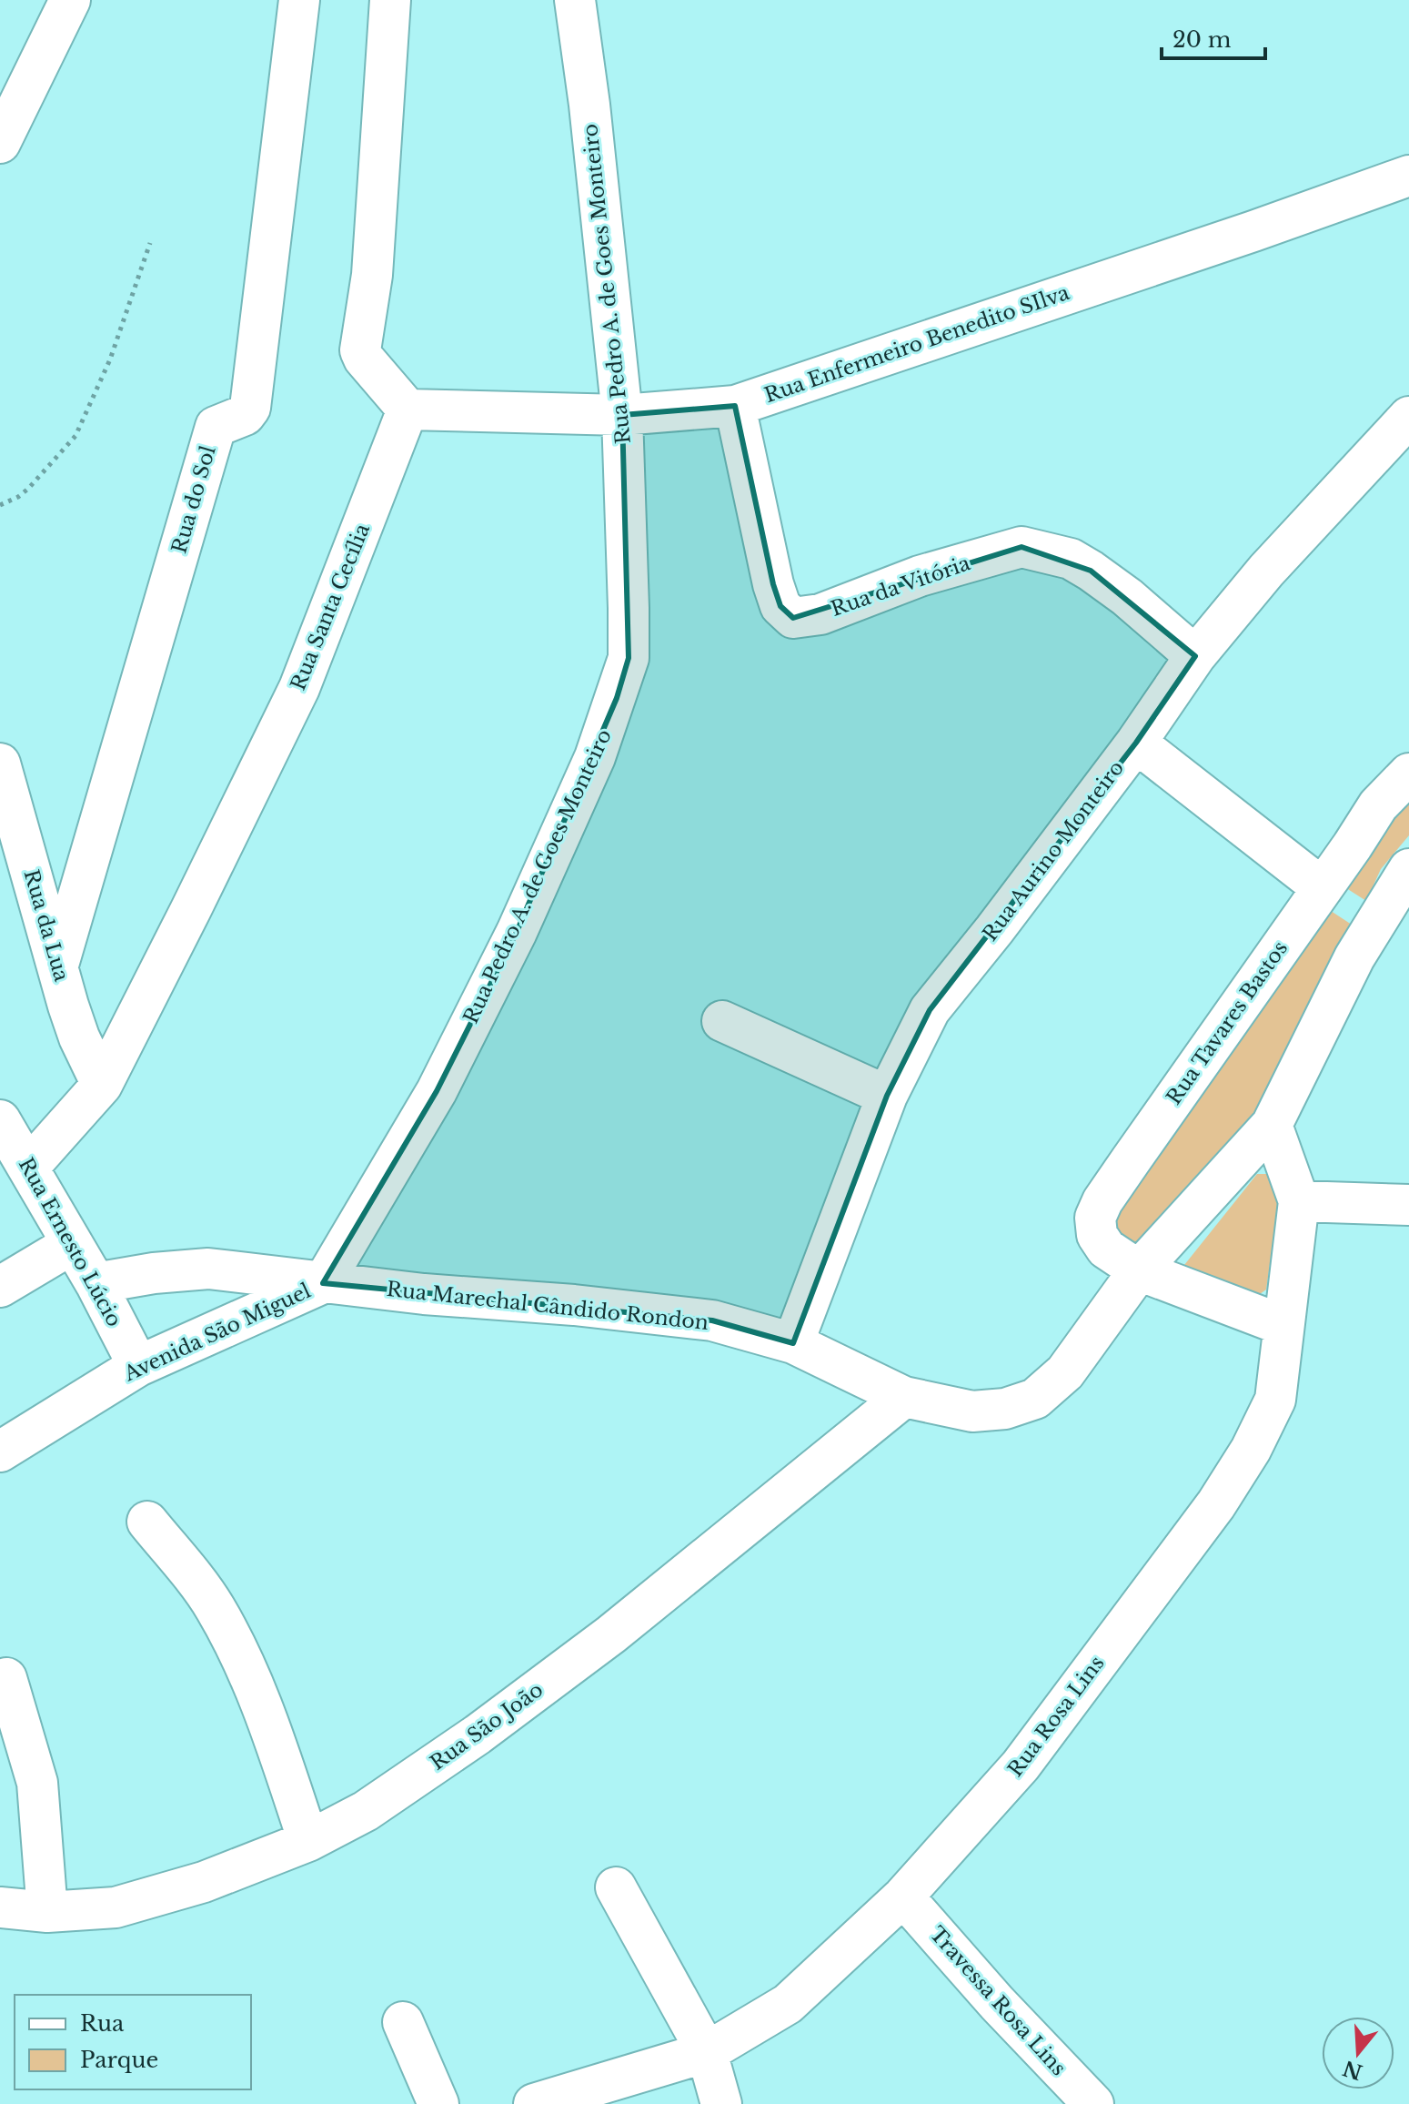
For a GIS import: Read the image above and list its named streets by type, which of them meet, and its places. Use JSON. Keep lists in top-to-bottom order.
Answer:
{
  "streets": {
    "street": [
      "Rua Pedro A. de Goes Monteiro",
      "Rua Enfermeiro Benedito SIlva",
      "Rua do Sol",
      "Rua da Vitória",
      "Rua Santa Cecília",
      "Rua Aurino Monteiro",
      "Rua da Lua",
      "Rua Tavares Bastos",
      "Rua Ernesto Lúcio",
      "Rua Marechal Cândido Rondon",
      "Avenida São Miguel",
      "Rua Rosa Lins",
      "Rua São João",
      "Travessa Rosa Lins"
    ]
  },
  "crossings": [
    ["Rua Pedro A. de Goes Monteiro", "Rua Enfermeiro Benedito SIlva"],
    ["Rua Pedro A. de Goes Monteiro", "Rua Marechal Cândido Rondon"],
    ["Rua Pedro A. de Goes Monteiro", "Avenida São Miguel"],
    ["Rua Enfermeiro Benedito SIlva", "Rua da Vitória"],
    ["Rua Enfermeiro Benedito SIlva", "Rua Santa Cecília"],
    ["Rua do Sol", "Rua da Lua"],
    ["Rua da Vitória", "Rua Aurino Monteiro"],
    ["Rua Santa Cecília", "Rua da Lua"],
    ["Rua Santa Cecília", "Rua Ernesto Lúcio"],
    ["Rua Aurino Monteiro", "Rua Marechal Cândido Rondon"],
    ["Rua Tavares Bastos", "Rua Marechal Cândido Rondon"],
    ["Rua Tavares Bastos", "Rua Rosa Lins"],
    ["Rua Ernesto Lúcio", "Rua Marechal Cândido Rondon"],
    ["Rua Ernesto Lúcio", "Avenida São Miguel"],
    ["Rua Marechal Cândido Rondon", "Avenida São Miguel"],
    ["Rua Marechal Cândido Rondon", "Rua São João"],
    ["Rua Rosa Lins", "Travessa Rosa Lins"]
  ],
  "legend": ["Rua", "Parque"],
  "scale_bar": "20 m",
  "north": "bottom"
}
